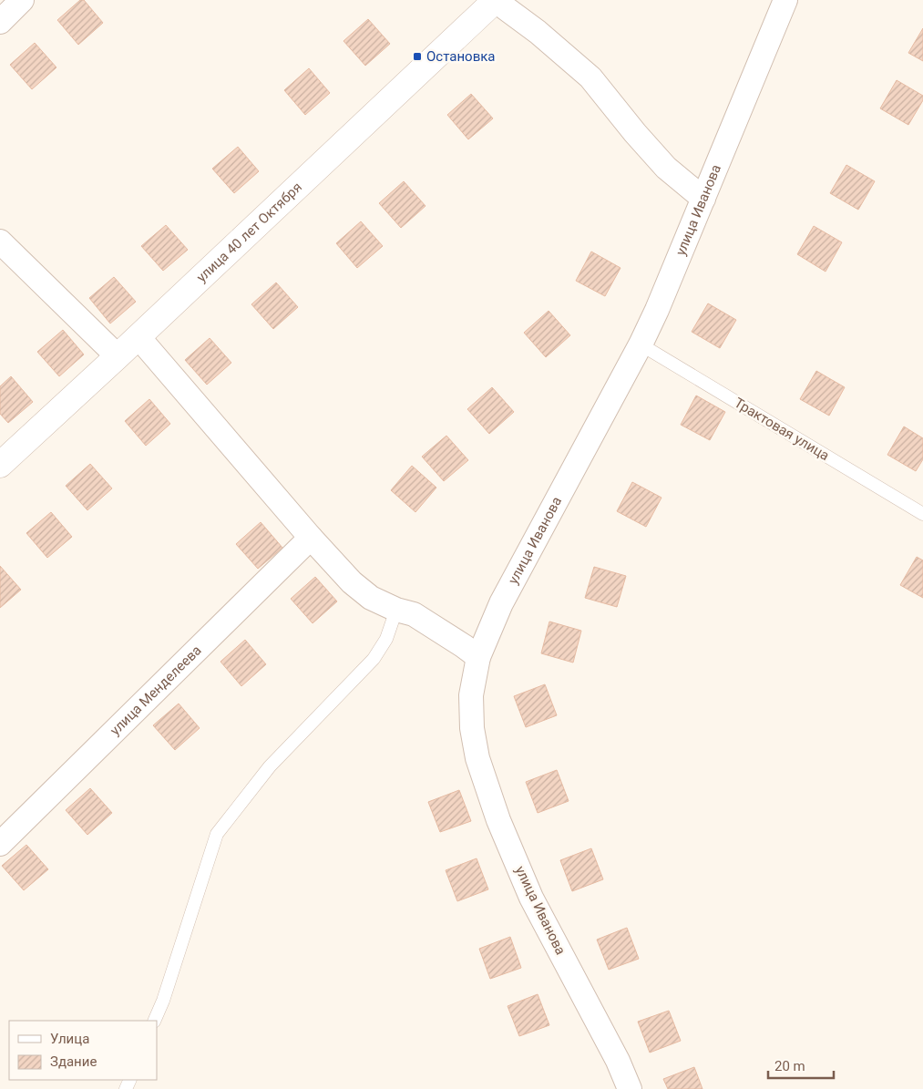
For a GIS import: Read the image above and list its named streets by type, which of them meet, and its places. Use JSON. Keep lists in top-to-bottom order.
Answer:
{
  "streets": {
    "street": ["улица Иванова", "улица 40 лет Октября", "улица Менделеева"],
    "lane": ["Трактовая улица"]
  },
  "crossings": [
    ["улица Иванова", "Трактовая улица"]
  ],
  "places": {
    "transit": ["Остановка"]
  },
  "legend": ["Улица", "Здание"],
  "scale_bar": "20 m"
}
